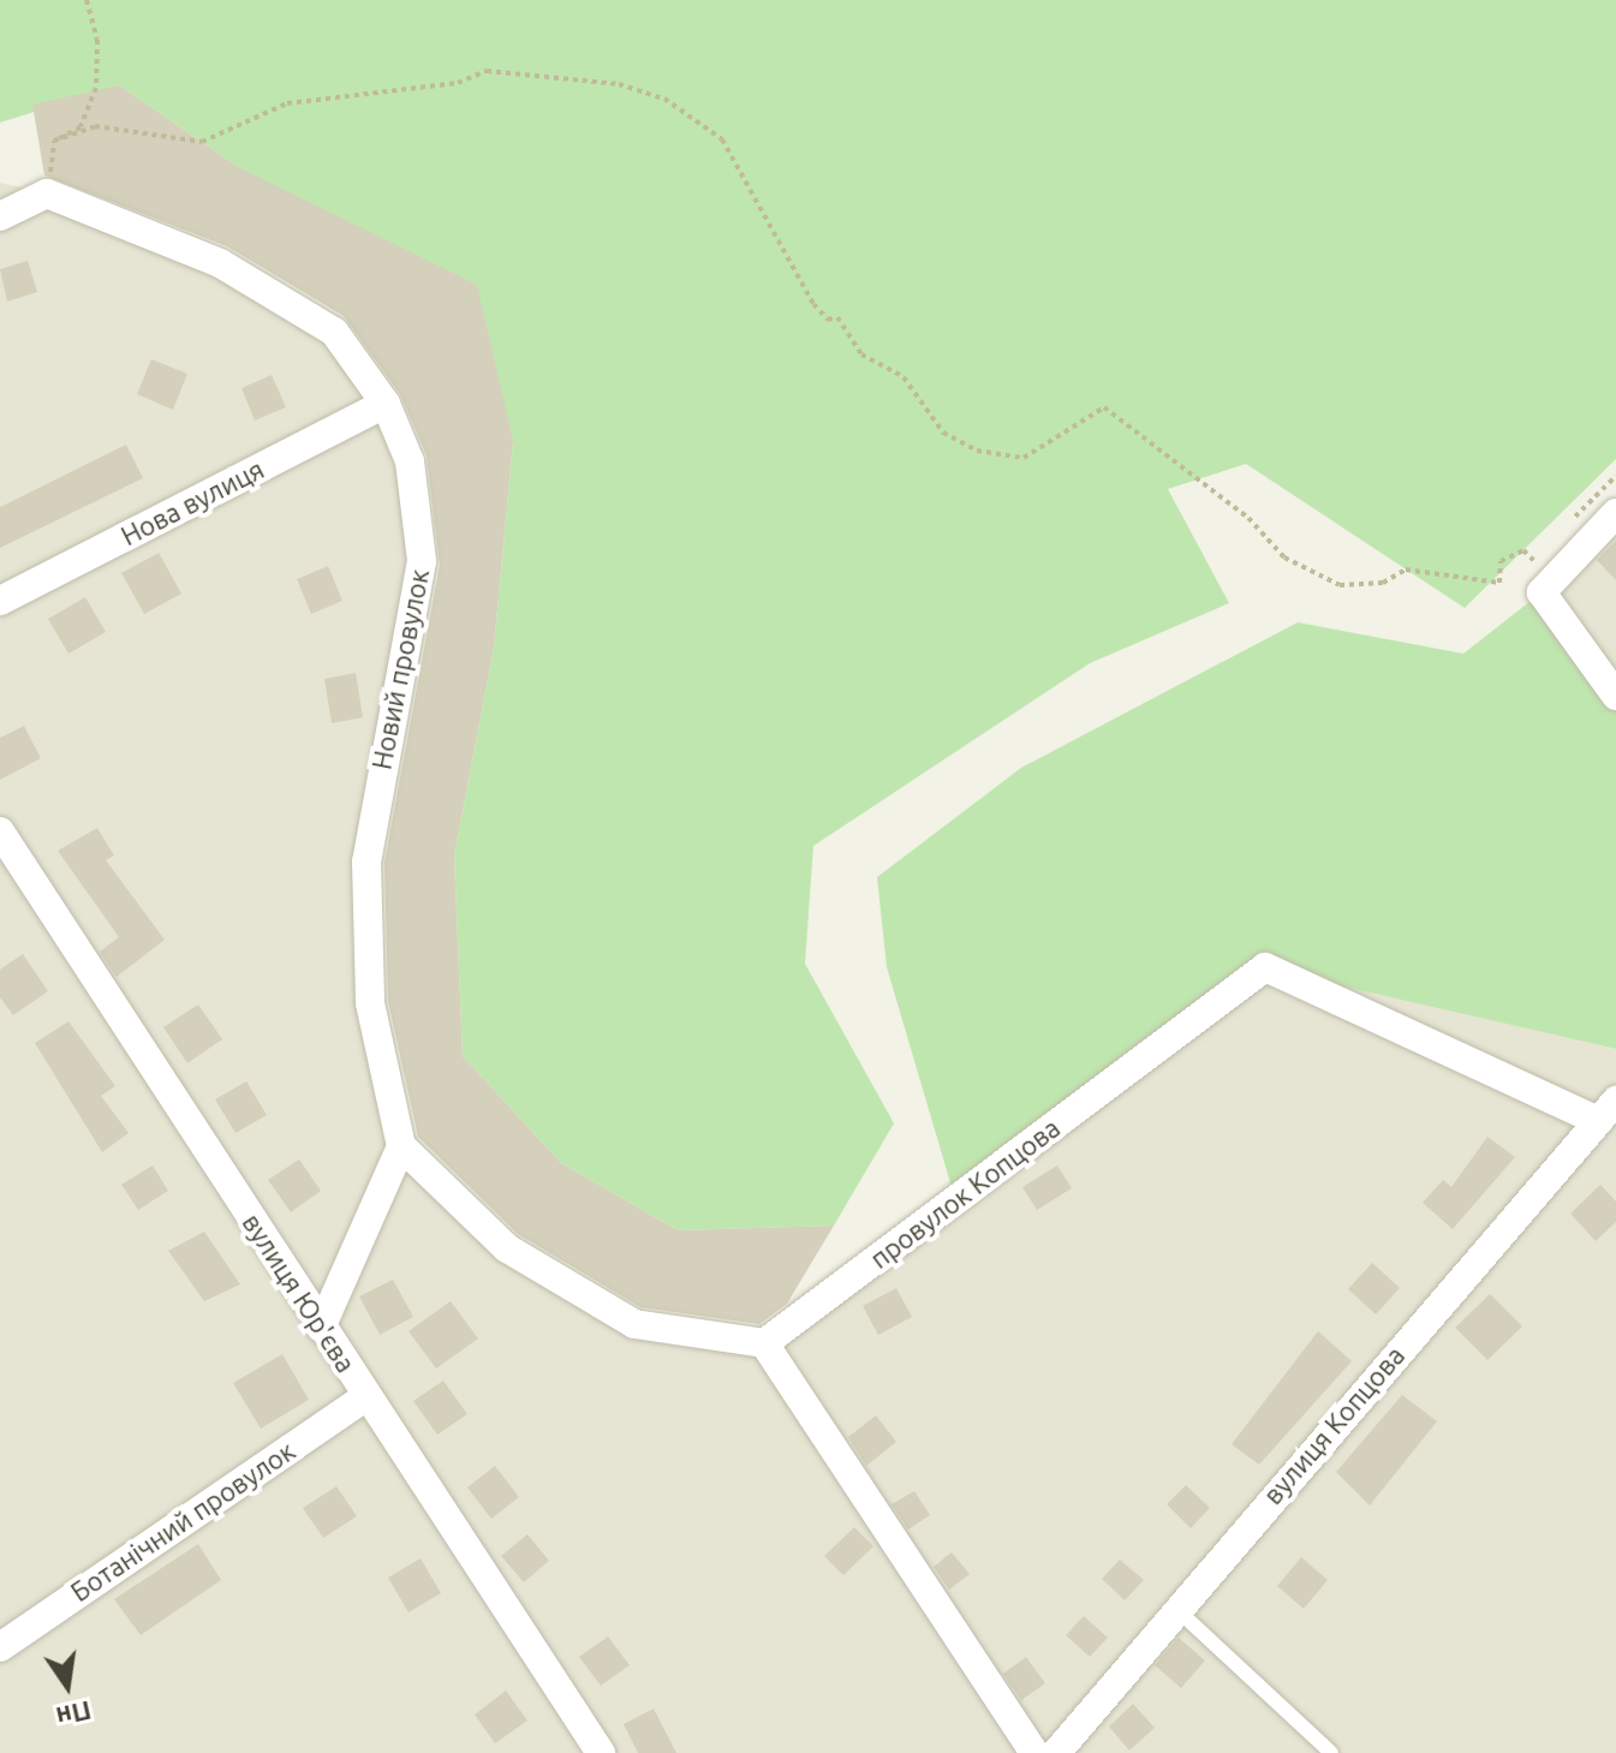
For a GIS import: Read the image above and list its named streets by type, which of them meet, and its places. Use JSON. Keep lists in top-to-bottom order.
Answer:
{
  "streets": {
    "street": [
      "Нова вулиця",
      "Новий провулок",
      "провулок Копцова",
      "вулиця Юр'єва",
      "вулиця Копцова",
      "Ботанічний провулок"
    ]
  },
  "crossings": [
    ["Нова вулиця", "Новий провулок"],
    ["провулок Копцова", "вулиця Копцова"],
    ["вулиця Юр'єва", "Ботанічний провулок"]
  ],
  "north": "bottom"
}
